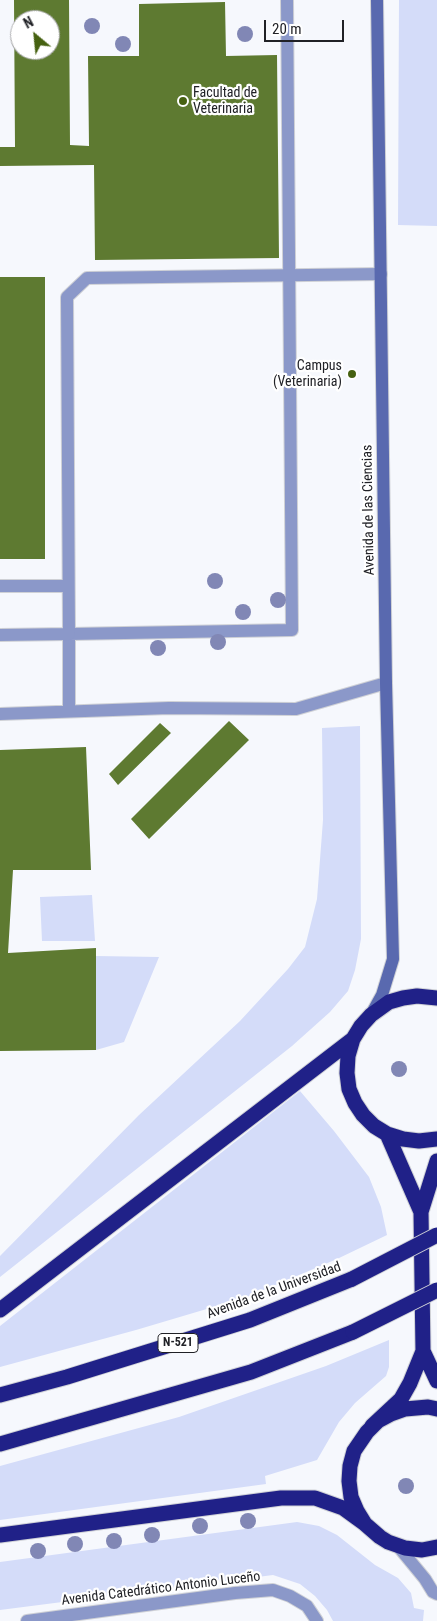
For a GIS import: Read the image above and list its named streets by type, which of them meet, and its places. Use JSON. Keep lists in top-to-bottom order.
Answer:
{
  "streets": {
    "highway": ["Avenida de la Universidad", "N-521"],
    "main road": ["Avenida de las Ciencias"],
    "street": ["Avenida Catedrático Antonio Luceño"]
  },
  "places": ["Facultad de Veterinaria", "Campus (Veterinaria)"],
  "scale_bar": "20 m",
  "north": "top left"
}
